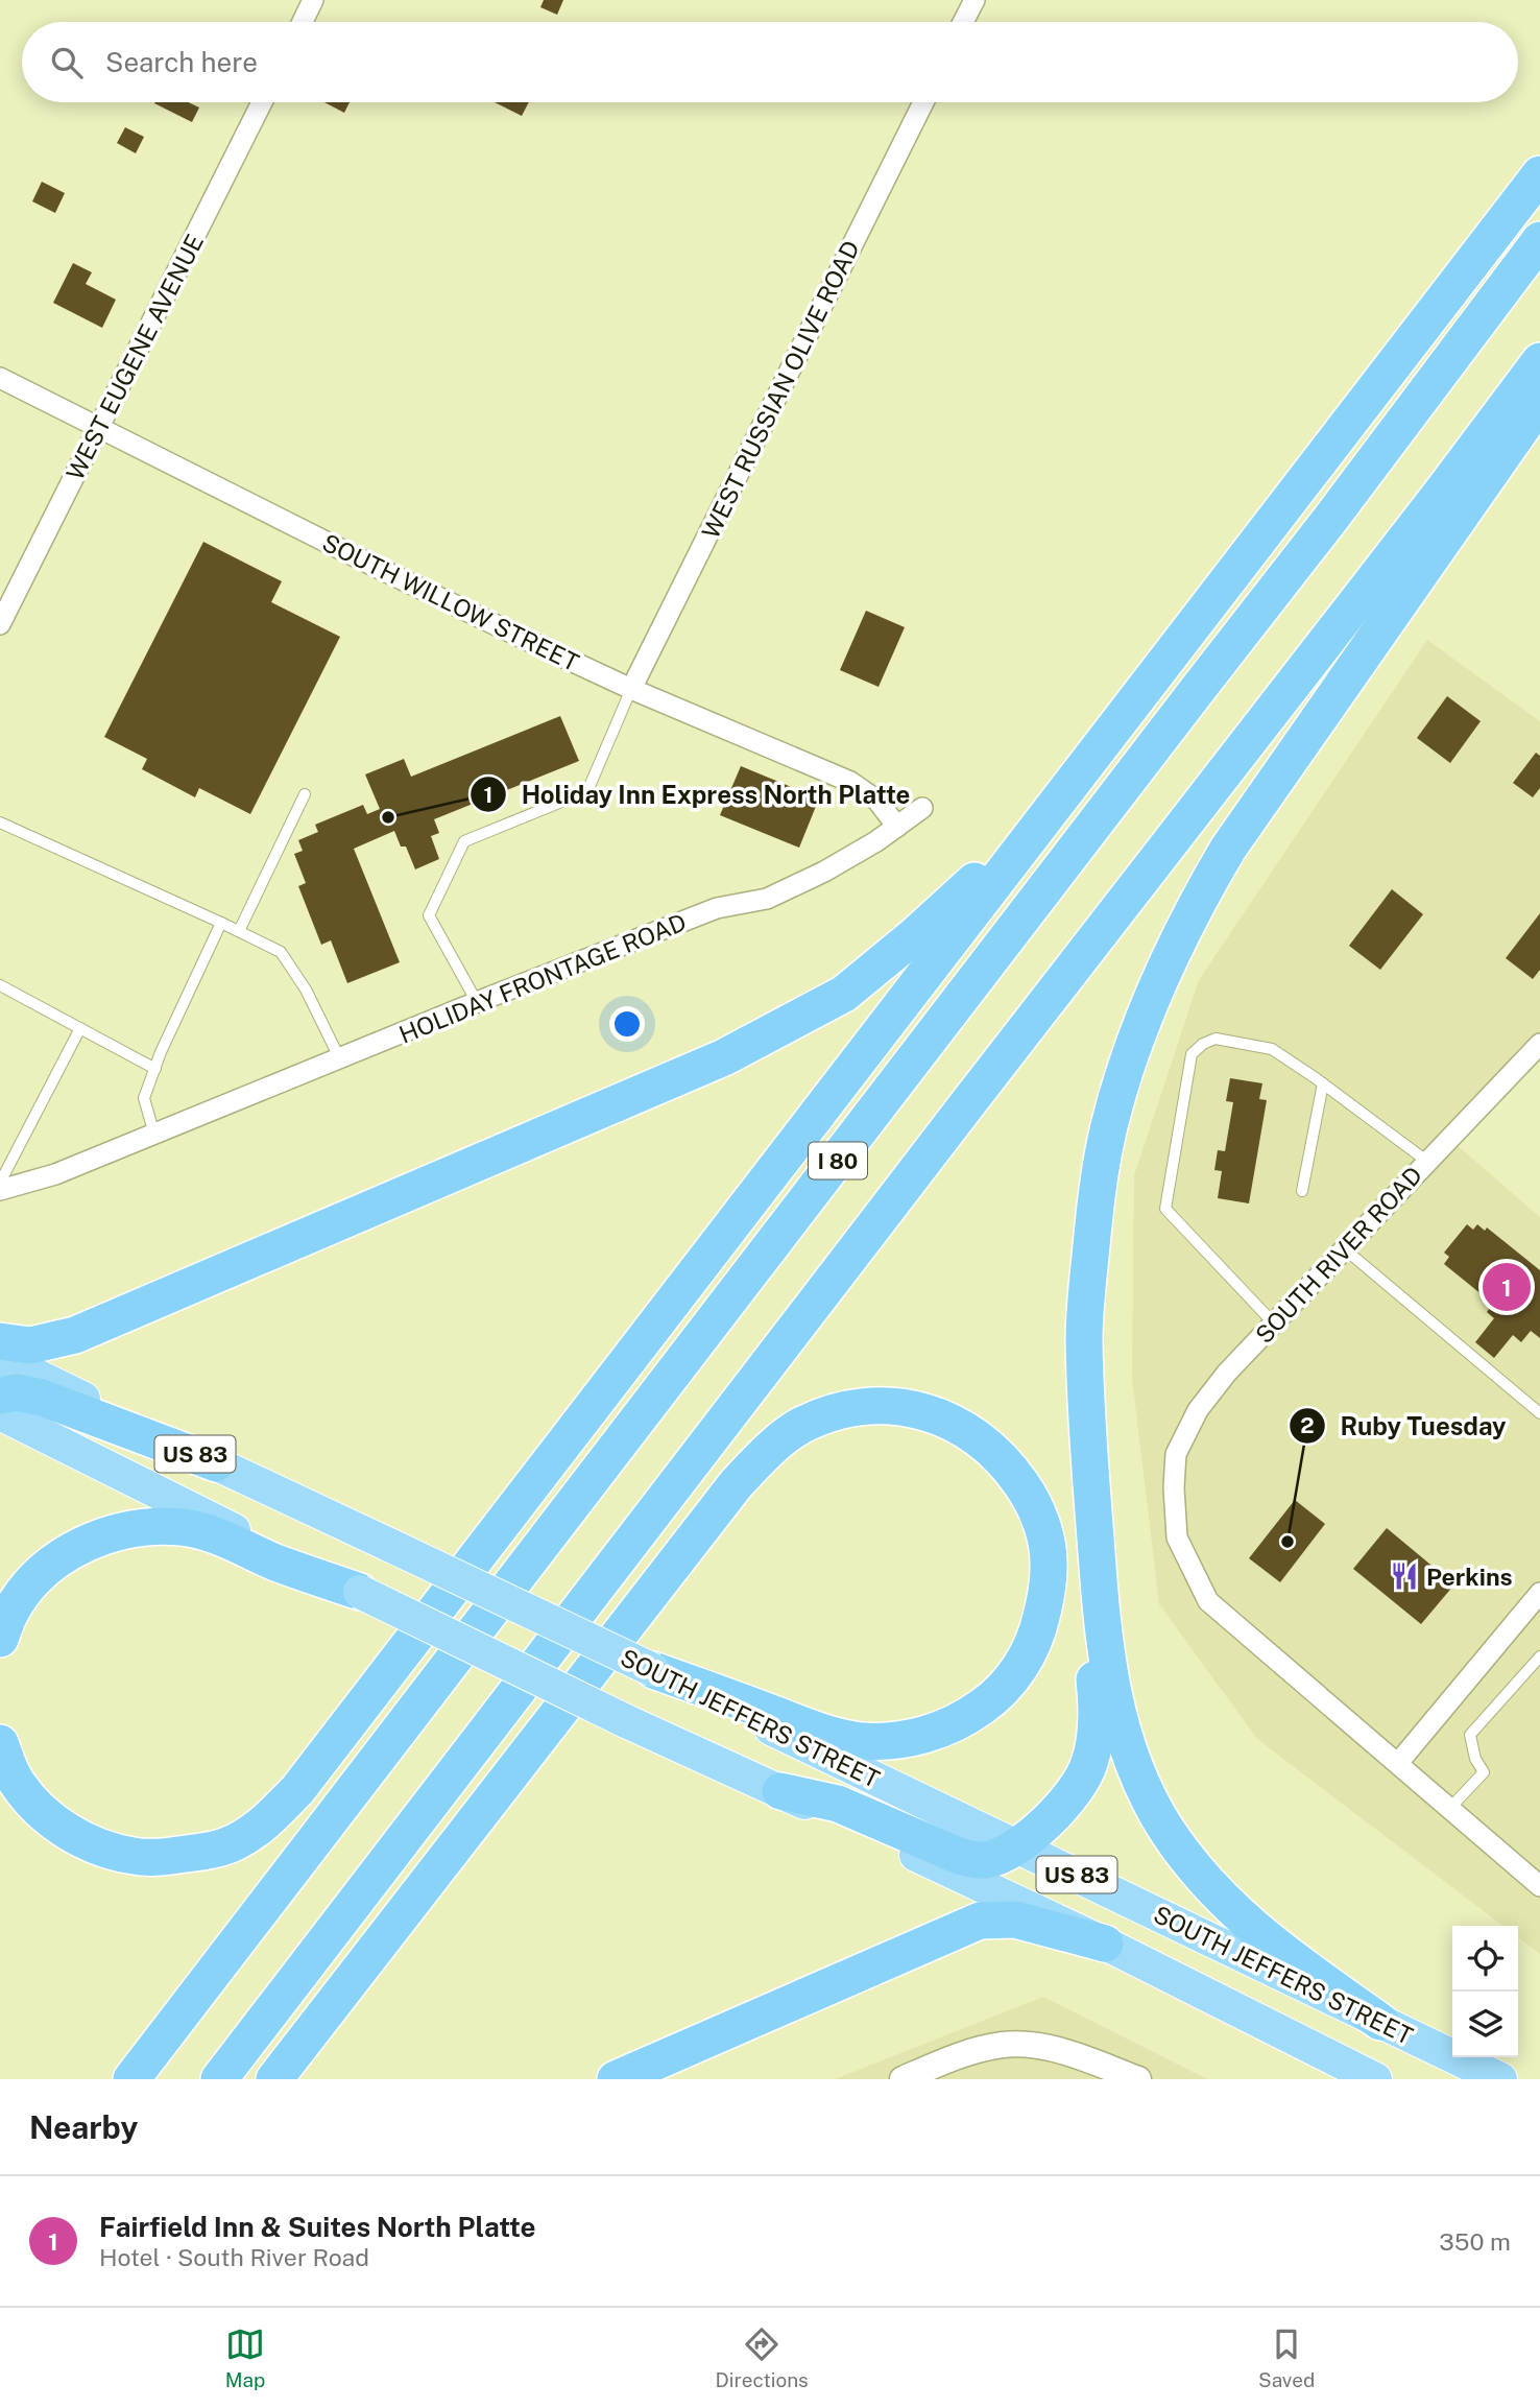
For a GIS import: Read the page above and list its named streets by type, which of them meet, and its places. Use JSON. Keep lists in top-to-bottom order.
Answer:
{
  "streets": {
    "highway": ["I 80", "US 83", "SOUTH JEFFERS STREET"],
    "street": [
      "WEST EUGENE AVENUE",
      "WEST RUSSIAN OLIVE ROAD",
      "SOUTH WILLOW STREET",
      "HOLIDAY FRONTAGE ROAD",
      "SOUTH RIVER ROAD"
    ]
  },
  "crossings": [
    ["WEST EUGENE AVENUE", "SOUTH WILLOW STREET"],
    ["WEST RUSSIAN OLIVE ROAD", "SOUTH WILLOW STREET"],
    ["SOUTH WILLOW STREET", "HOLIDAY FRONTAGE ROAD"]
  ],
  "places": {
    "other": ["Holiday Inn Express North Platte", "Ruby Tuesday"],
    "restaurant": ["Perkins"]
  },
  "page": {
    "search": "Search here",
    "pins": "1",
    "heading": "Nearby",
    "list": [
      {
        "mark": "1",
        "name": "Fairfield Inn & Suites North Platte",
        "note": "Hotel · South River Road",
        "value": "350 m"
      }
    ],
    "nav": ["Map", "Directions", "Saved"]
  }
}
